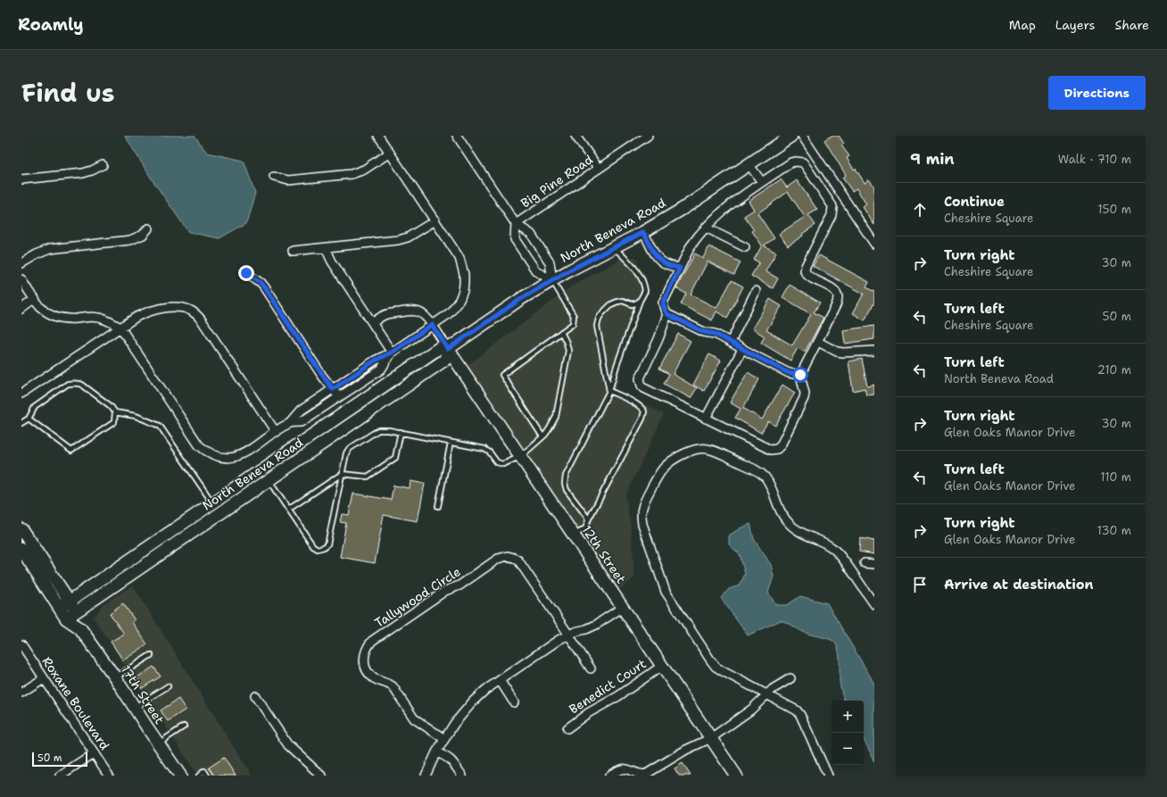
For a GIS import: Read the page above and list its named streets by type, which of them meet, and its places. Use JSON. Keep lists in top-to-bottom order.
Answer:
{
  "streets": {
    "main road": ["North Beneva Road", "12th Street", "17th Street"],
    "street": [
      "Big Pine Road",
      "Tallywood Circle",
      "Benedict Court",
      "Roxane Boulevard"
    ]
  },
  "crossings": [
    ["North Beneva Road", "12th Street"],
    ["North Beneva Road", "17th Street"],
    ["12th Street", "Benedict Court"]
  ],
  "scale_bar": "50 m",
  "page": {
    "header": "Roamly",
    "nav": ["Map", "Layers", "Share"],
    "title": "Find us",
    "buttons": "Directions",
    "heading": ["9 min", "Walk · 710 m"],
    "list": [
      ["Continue", "Cheshire Square", "150 m"],
      ["Turn right", "Cheshire Square", "30 m"],
      ["Turn left", "Cheshire Square", "50 m"],
      ["Turn left", "North Beneva Road", "210 m"],
      ["Turn right", "Glen Oaks Manor Drive", "30 m"],
      ["Turn left", "Glen Oaks Manor Drive", "110 m"],
      ["Turn right", "Glen Oaks Manor Drive", "130 m"],
      "Arrive at destination"
    ],
    "map_buttons": ["+", "−"],
    "scale": "50 m"
  }
}
